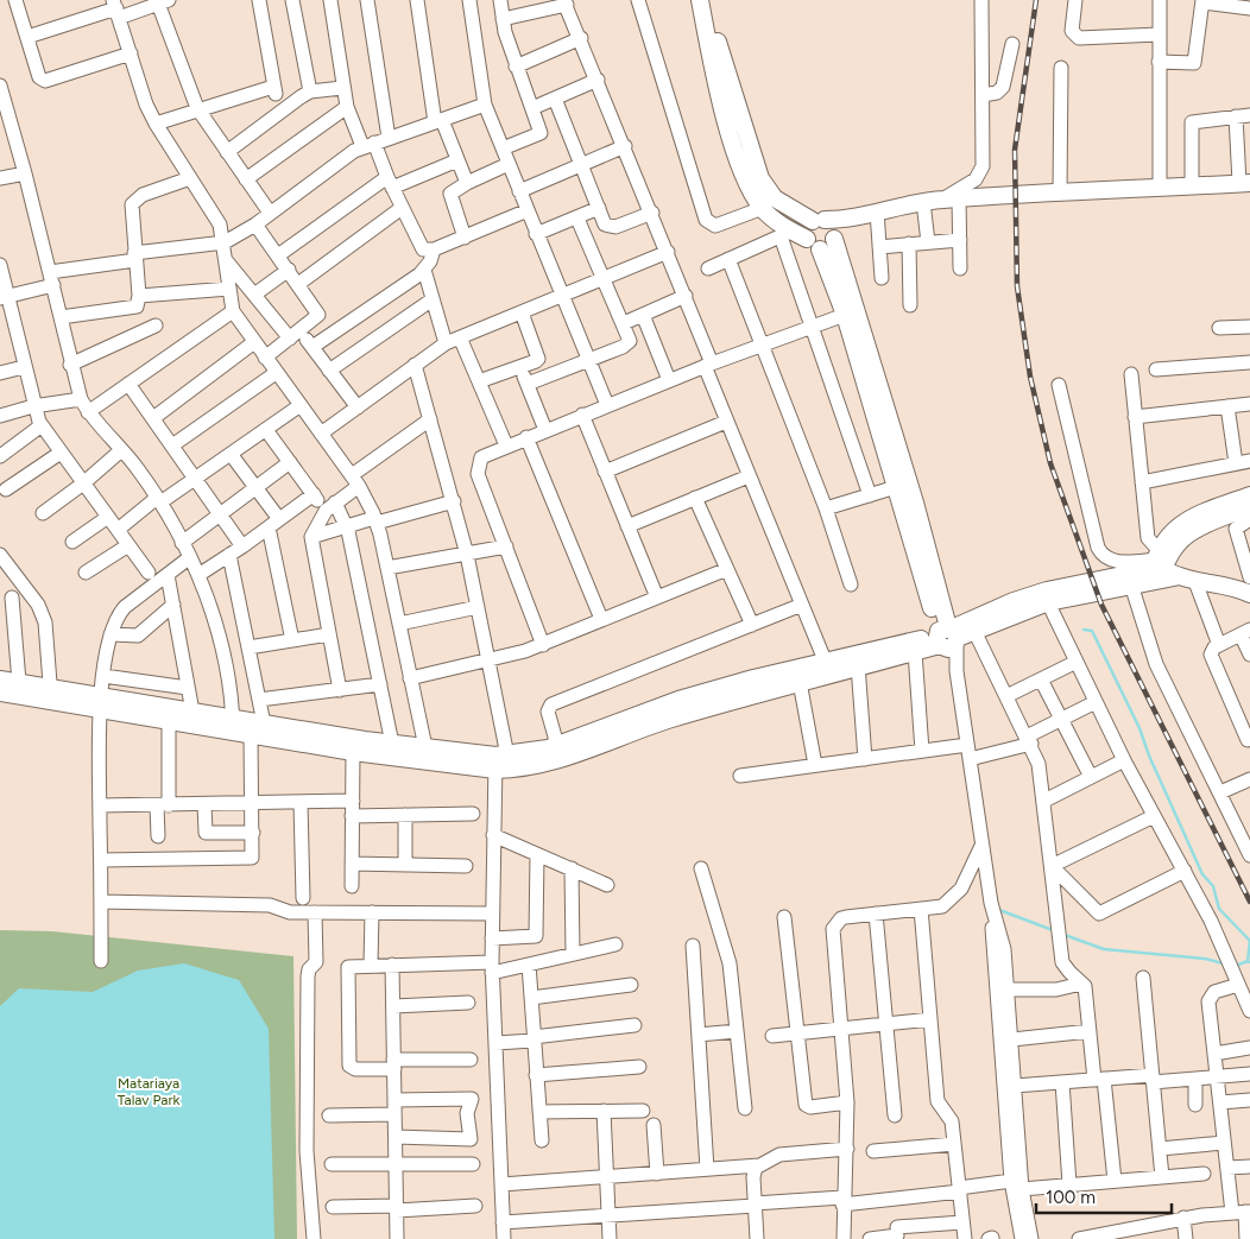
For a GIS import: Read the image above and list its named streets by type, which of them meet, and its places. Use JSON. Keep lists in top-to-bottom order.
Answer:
{
  "parks": ["Matariaya Talav Park"],
  "scale_bar": "100 m"
}
